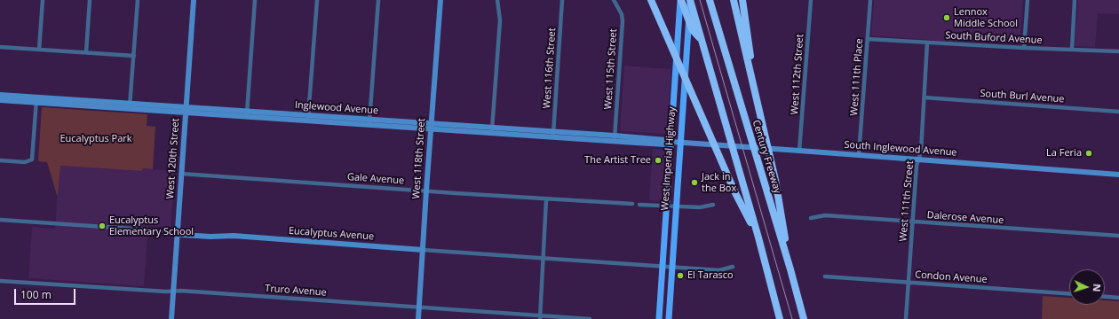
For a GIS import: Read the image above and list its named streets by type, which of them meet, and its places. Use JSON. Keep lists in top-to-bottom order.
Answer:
{
  "streets": {
    "highway": ["Century Freeway"],
    "main road": [
      "Inglewood Avenue",
      "South Inglewood Avenue",
      "West 120th Street",
      "West 118th Street",
      "West Imperial Highway",
      "Eucalyptus Avenue"
    ],
    "street": [
      "South Buford Avenue",
      "West 116th Street",
      "West 115th Street",
      "West 112th Street",
      "West 111th Place",
      "South Burl Avenue",
      "Gale Avenue",
      "West 111th Street",
      "Dalerose Avenue",
      "Condon Avenue",
      "Truro Avenue"
    ]
  },
  "crossings": [
    ["South Buford Avenue", "West 111th Place"],
    ["South Buford Avenue", "West 111th Street"],
    ["West 116th Street", "Inglewood Avenue"],
    ["West 115th Street", "Inglewood Avenue"],
    ["West 112th Street", "South Inglewood Avenue"],
    ["West 111th Place", "South Inglewood Avenue"],
    ["South Burl Avenue", "West 111th Street"],
    ["Inglewood Avenue", "South Inglewood Avenue"],
    ["Inglewood Avenue", "West 120th Street"],
    ["Inglewood Avenue", "West 118th Street"],
    ["Inglewood Avenue", "West Imperial Highway"],
    ["South Inglewood Avenue", "West Imperial Highway"],
    ["South Inglewood Avenue", "West 111th Street"],
    ["West 120th Street", "Gale Avenue"],
    ["West 120th Street", "Eucalyptus Avenue"],
    ["West 120th Street", "Truro Avenue"],
    ["West 118th Street", "Gale Avenue"],
    ["West 118th Street", "Eucalyptus Avenue"],
    ["West 118th Street", "Truro Avenue"],
    ["West Imperial Highway", "Eucalyptus Avenue"],
    ["West 111th Street", "Dalerose Avenue"],
    ["West 111th Street", "Condon Avenue"]
  ],
  "parks": ["Eucalyptus Park"],
  "places": [
    "Lennox Middle School",
    "La Feria",
    "The Artist Tree",
    "Jack in the Box",
    "Eucalyptus Elementary School",
    "El Tarasco"
  ],
  "scale_bar": "100 m",
  "north": "right"
}
